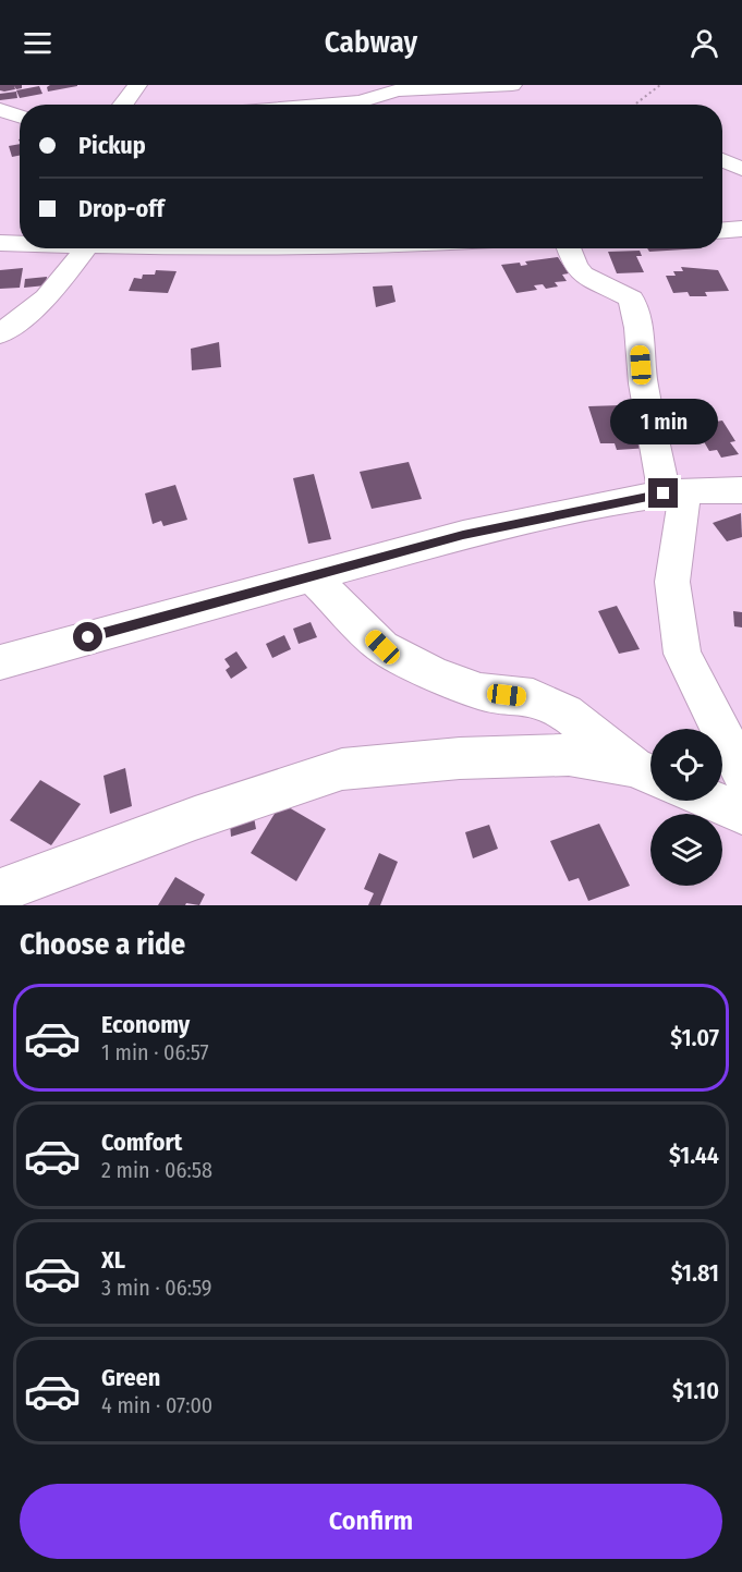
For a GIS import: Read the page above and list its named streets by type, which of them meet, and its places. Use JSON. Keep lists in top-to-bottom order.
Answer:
{
  "page": {
    "header": "Cabway",
    "banner": ["Pickup", "Drop-off"],
    "bubble": "1 min",
    "heading": "Choose a ride",
    "list": [
      {
        "name": "Economy",
        "note": "1 min · 06:57",
        "value": "$1.07"
      },
      {
        "name": "Comfort",
        "note": "2 min · 06:58",
        "value": "$1.44"
      },
      {
        "name": "XL",
        "note": "3 min · 06:59",
        "value": "$1.81"
      },
      {
        "name": "Green",
        "note": "4 min · 07:00",
        "value": "$1.10"
      }
    ],
    "buttons": "Confirm"
  }
}
